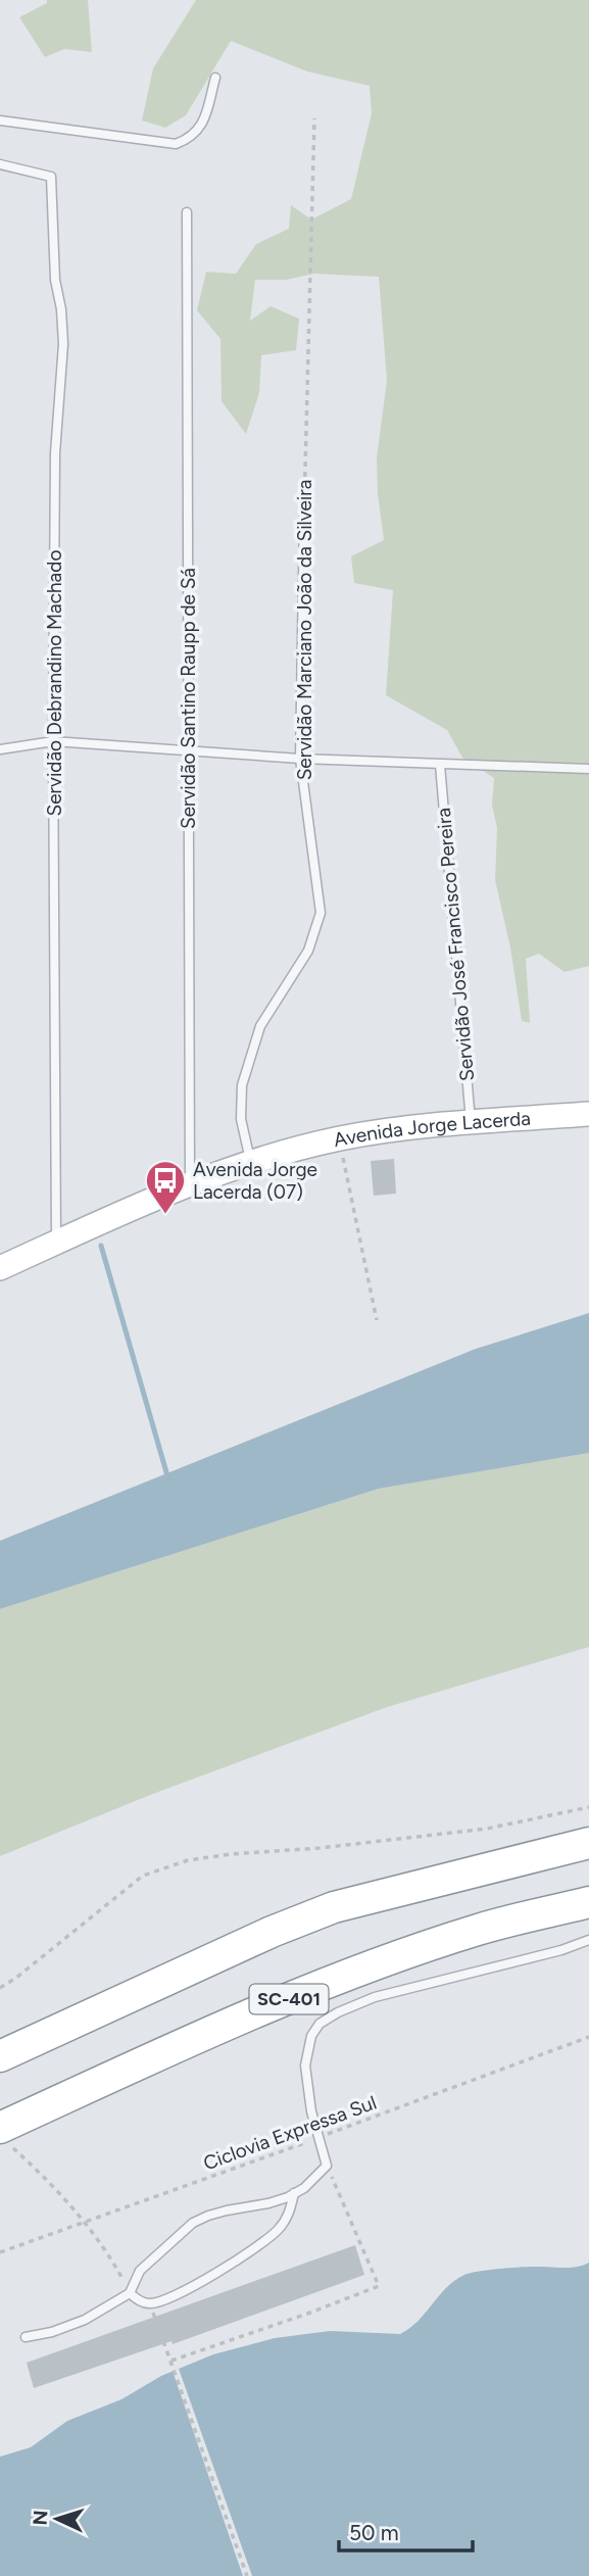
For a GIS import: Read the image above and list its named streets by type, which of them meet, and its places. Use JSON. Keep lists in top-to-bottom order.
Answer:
{
  "streets": {
    "highway": ["SC-401"],
    "main road": ["Avenida Jorge Lacerda"],
    "lane": [
      "Servidão Marciano João da Silveira",
      "Servidão Debrandino Machado",
      "Servidão Santino Raupp de Sá",
      "Servidão José Francisco Pereira"
    ],
    "path": ["Ciclovia Expressa Sul"]
  },
  "crossings": [
    ["Servidão Marciano João da Silveira", "Avenida Jorge Lacerda"],
    ["Servidão Debrandino Machado", "Avenida Jorge Lacerda"],
    ["Servidão Santino Raupp de Sá", "Avenida Jorge Lacerda"],
    ["Servidão José Francisco Pereira", "Avenida Jorge Lacerda"]
  ],
  "places": {
    "bus stop": ["Avenida Jorge Lacerda (07)"]
  },
  "scale_bar": "50 m",
  "north": "left"
}
